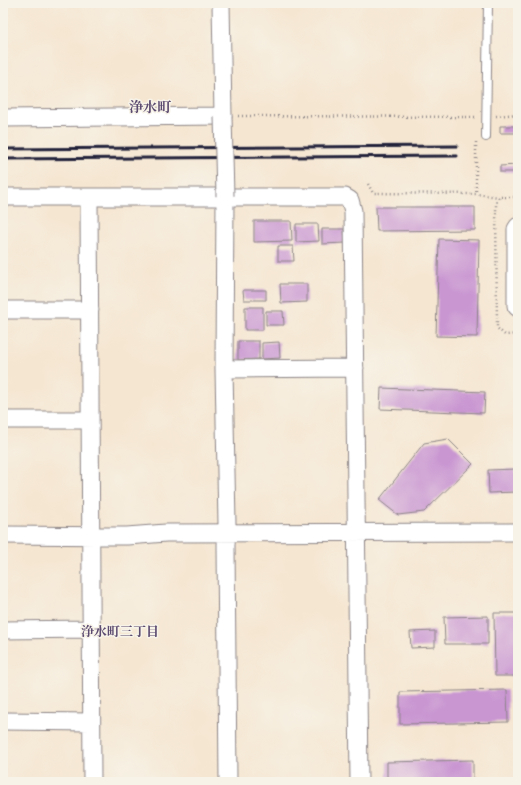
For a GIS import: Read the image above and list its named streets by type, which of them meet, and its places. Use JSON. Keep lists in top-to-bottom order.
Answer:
{
  "districts": ["浄水町", "浄水町三丁目"]
}
